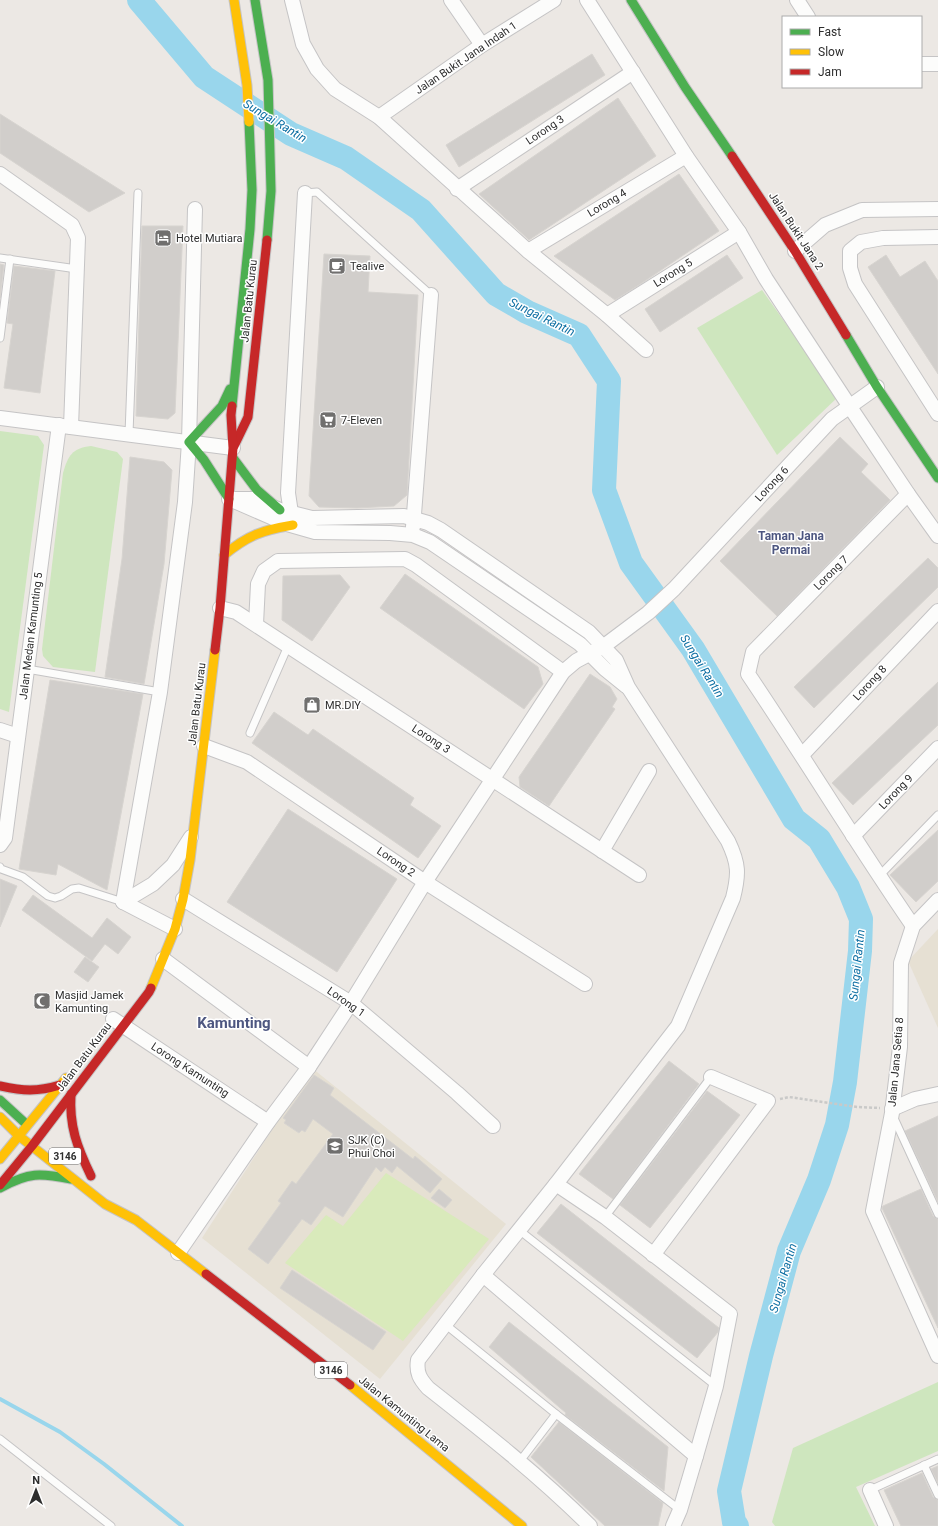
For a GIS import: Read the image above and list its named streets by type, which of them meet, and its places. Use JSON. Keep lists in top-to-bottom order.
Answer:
{
  "streets": {
    "main road": [
      "Jalan Bukit Jana 2",
      "Jalan Batu Kurau",
      "3146",
      "Jalan Kamunting Lama"
    ],
    "street": [
      "Jalan Bukit Jana Indah 1",
      "Lorong 3",
      "Lorong 4",
      "Lorong 5",
      "Lorong 6",
      "Lorong 7",
      "Jalan Medan Kamunting 5",
      "Lorong 8",
      "Lorong 9",
      "Lorong 2",
      "Lorong 1",
      "Jalan Jana Setia 8",
      "Lorong Kamunting"
    ]
  },
  "crossings": [
    ["Lorong 3", "Jalan Batu Kurau"],
    ["Lorong 3", "Lorong 6"],
    ["Jalan Bukit Jana 2", "Lorong 6"],
    ["Jalan Batu Kurau", "Lorong 2"],
    ["Jalan Batu Kurau", "Lorong 1"],
    ["Jalan Batu Kurau", "Lorong Kamunting"],
    ["Jalan Batu Kurau", "3146"],
    ["Jalan Batu Kurau", "Jalan Kamunting Lama"],
    ["Lorong 6", "Lorong 2"],
    ["Lorong 6", "Lorong 1"],
    ["Lorong 6", "Lorong Kamunting"],
    ["Lorong 6", "Jalan Kamunting Lama"],
    ["Lorong 7", "Lorong 8"],
    ["3146", "Jalan Kamunting Lama"]
  ],
  "districts": ["Taman Jana Permai", "Kamunting"],
  "water": ["Sungai Rantin"],
  "places": {
    "hotel": ["Hotel Mutiara"],
    "cafe": ["Tealive"],
    "supermarket": ["7-Eleven"],
    "shop": ["MR.DIY"],
    "mosque": ["Masjid Jamek Kamunting"],
    "school or university": ["SJK (C) Phui Choi"]
  },
  "legend": ["Fast", "Slow", "Jam"],
  "north": "top"
}
